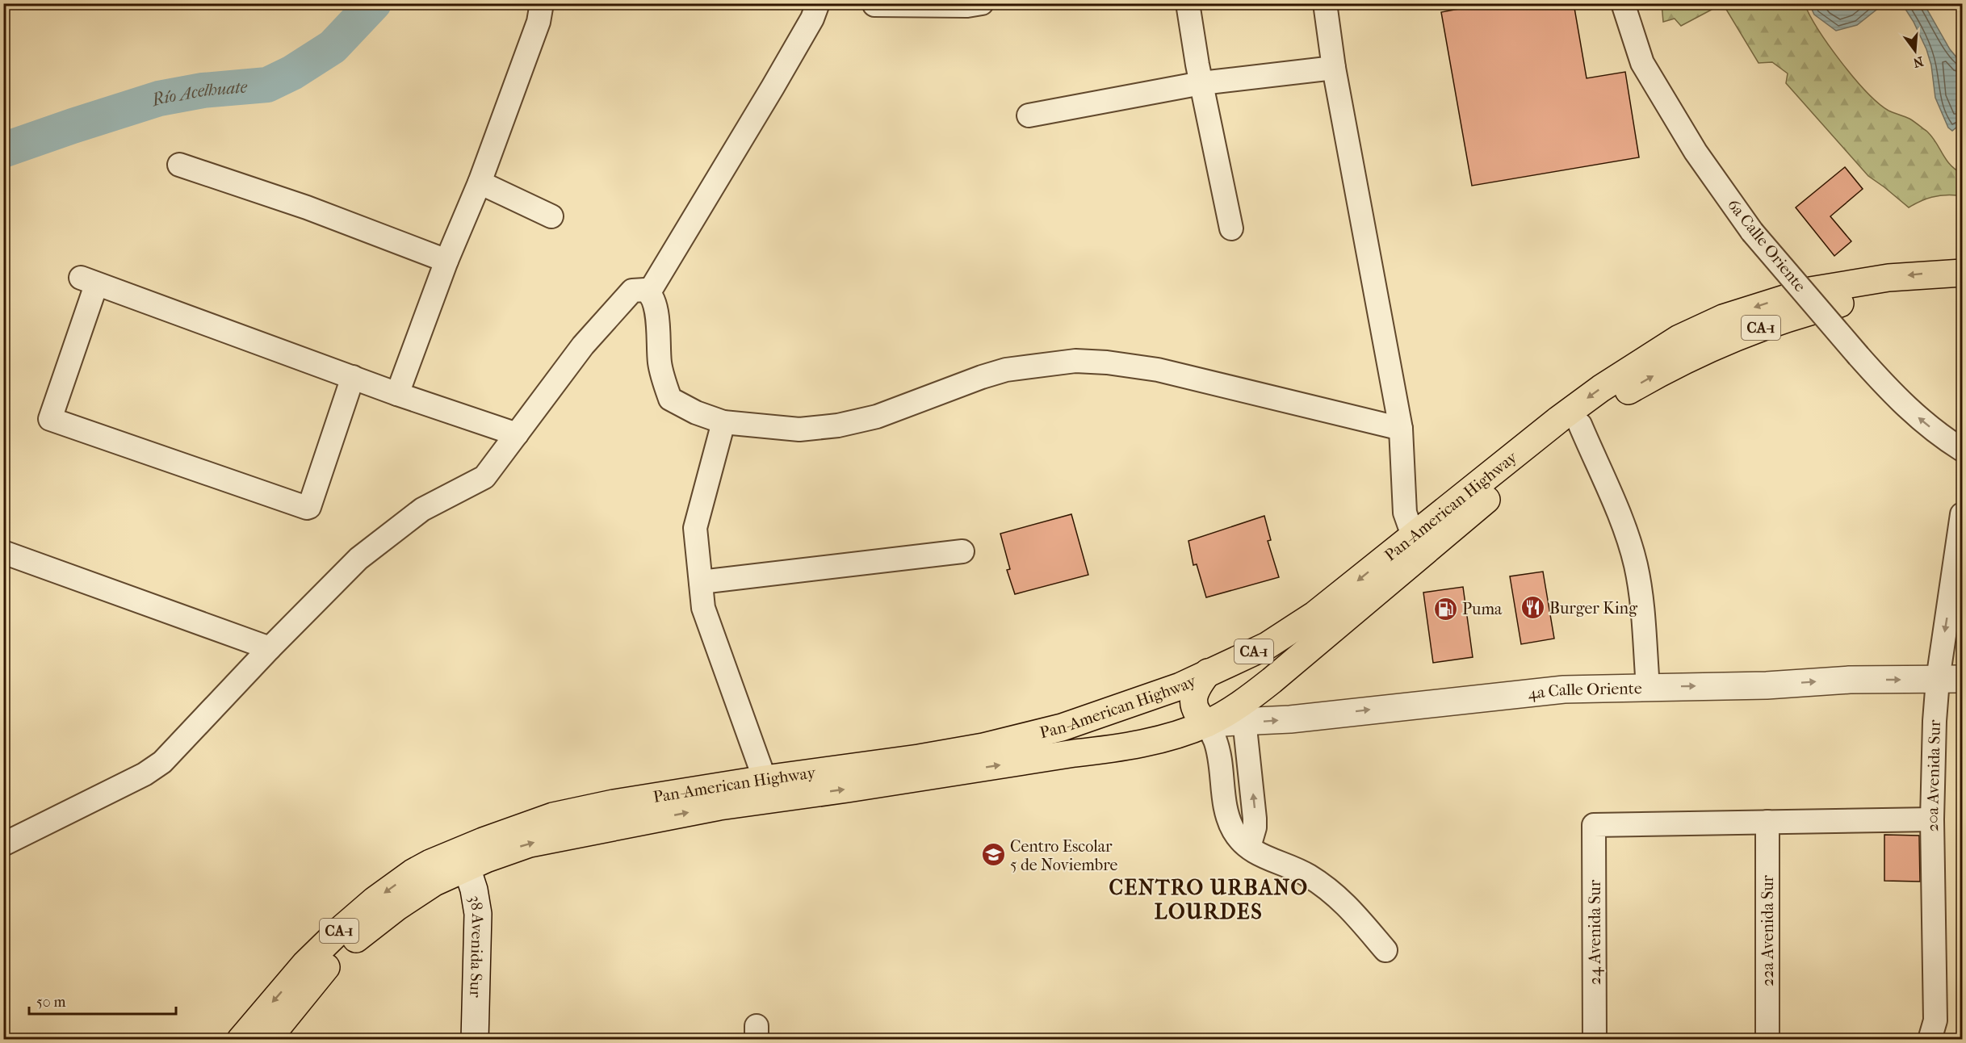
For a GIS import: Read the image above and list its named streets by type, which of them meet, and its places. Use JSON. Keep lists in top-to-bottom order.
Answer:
{
  "streets": {
    "highway": ["CA-1", "Pan-American Highway"],
    "street": [
      "6a Calle Oriente",
      "4a Calle Oriente",
      "20a Avenida Sur",
      "22a Avenida Sur",
      "24 Avenida Sur",
      "38 Avenida Sur"
    ]
  },
  "crossings": [
    ["Pan-American Highway", "4a Calle Oriente"],
    ["Pan-American Highway", "38 Avenida Sur"],
    ["4a Calle Oriente", "20a Avenida Sur"],
    ["22a Avenida Sur", "24 Avenida Sur"]
  ],
  "one_way": ["6a Calle Oriente", "4a Calle Oriente"],
  "districts": ["CENTRO URBANO LOURDES"],
  "water": ["Río Acelhuate"],
  "places": {
    "restaurant": ["Burger King"],
    "fuel station": ["Puma"],
    "school or university": ["Centro Escolar 5 de Noviembre"]
  },
  "scale_bar": "50 m",
  "north": "bottom"
}
